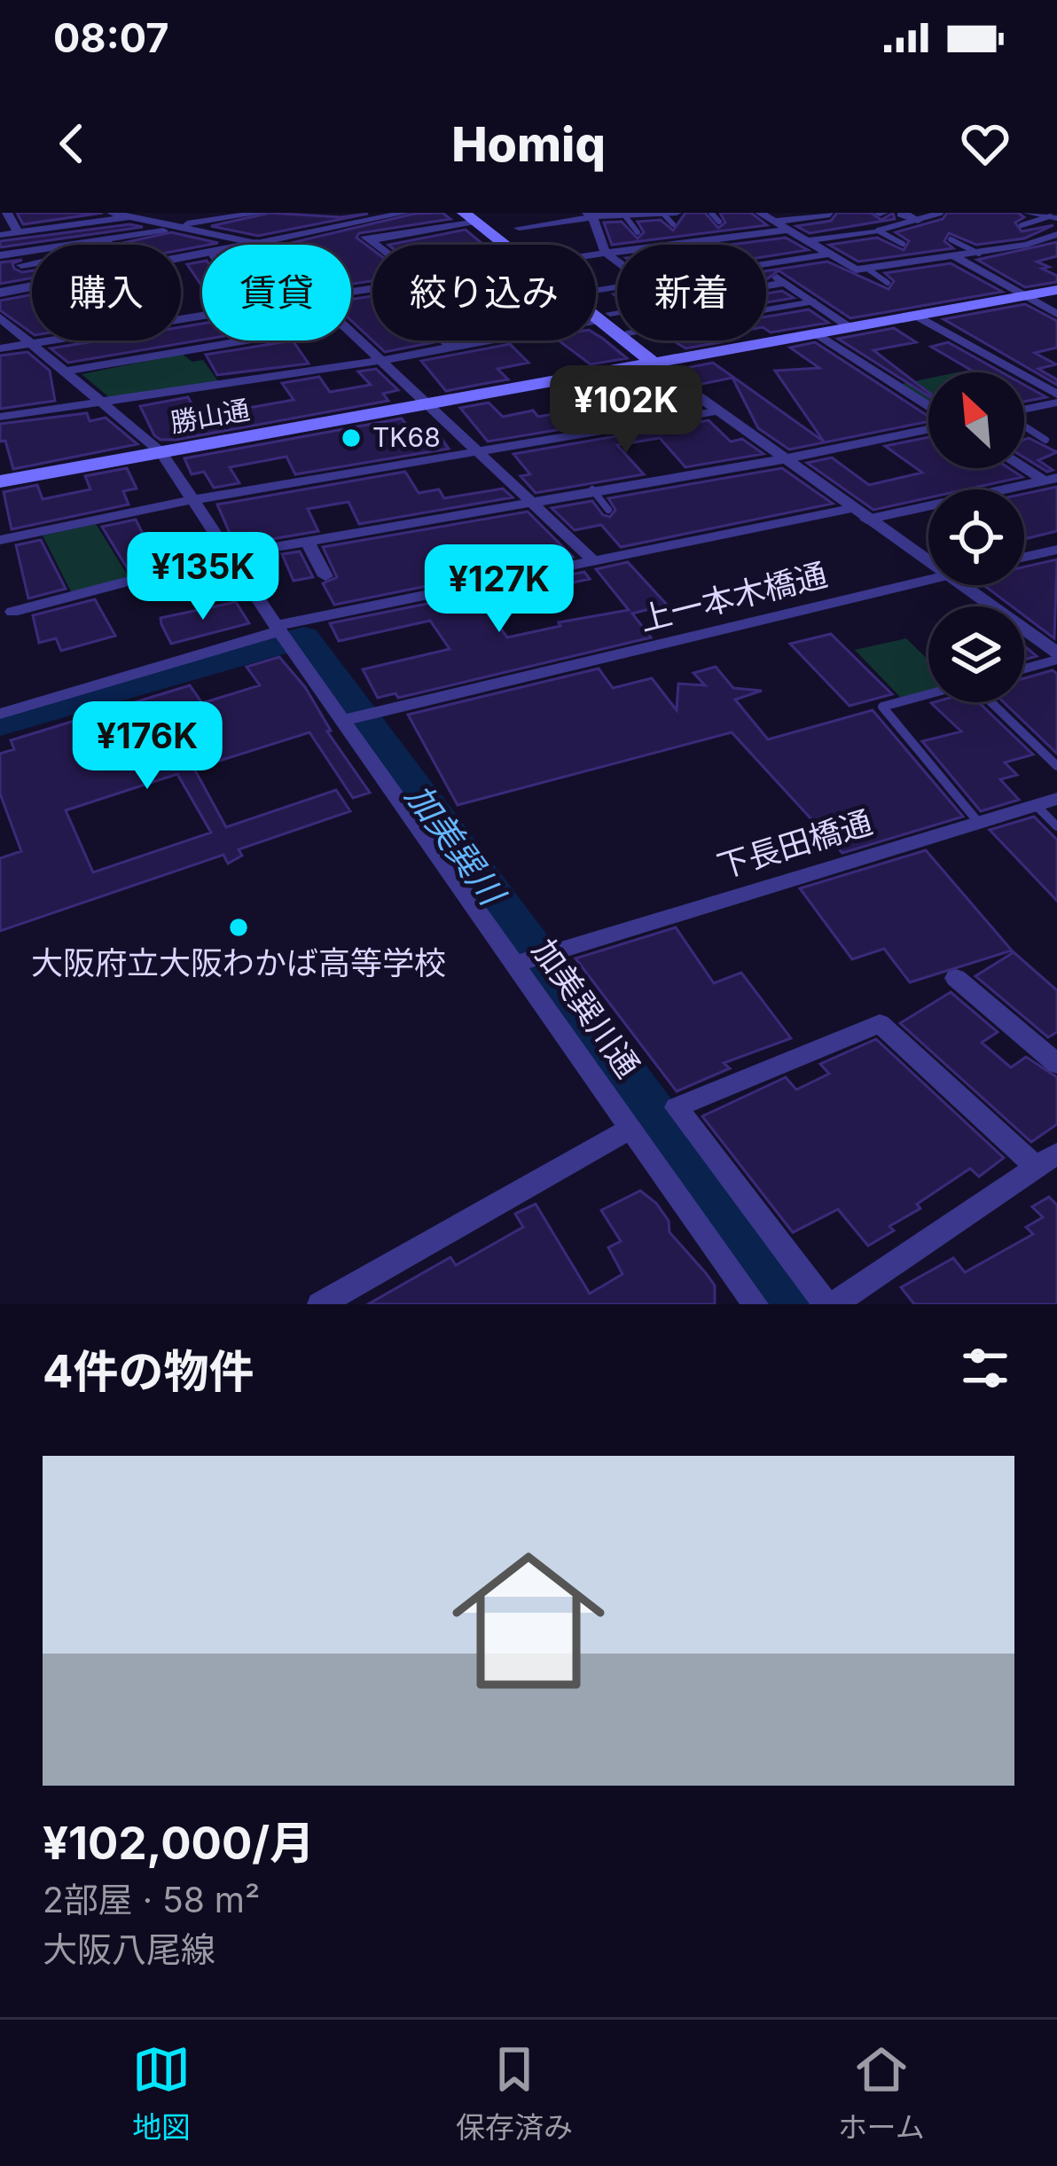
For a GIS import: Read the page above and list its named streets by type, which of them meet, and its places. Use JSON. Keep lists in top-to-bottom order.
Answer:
{
  "streets": {
    "main road": ["勝山通"],
    "street": ["上一本木橋通", "下長田橋通", "加美巽川通"]
  },
  "crossings": [
    ["勝山通", "加美巽川通"],
    ["上一本木橋通", "加美巽川通"],
    ["下長田橋通", "加美巽川通"]
  ],
  "water": ["加美巽川"],
  "places": ["TK68", "大阪府立大阪わかば高等学校"],
  "north": "top left",
  "page": {
    "status": "08:07",
    "header": "Homiq",
    "chip": [
      "購入",
      "賃貸",
      "絞り込み",
      "新着"
    ],
    "price": [
      "¥102K",
      "¥135K",
      "¥127K",
      "¥176K"
    ],
    "heading": "4件の物件",
    "list": [
      {
        "name": "¥102,000/月",
        "note": "2部屋 · 58 m² · 大阪八尾線"
      }
    ],
    "tabs": ["地図", "保存済み", "ホーム"]
  }
}
